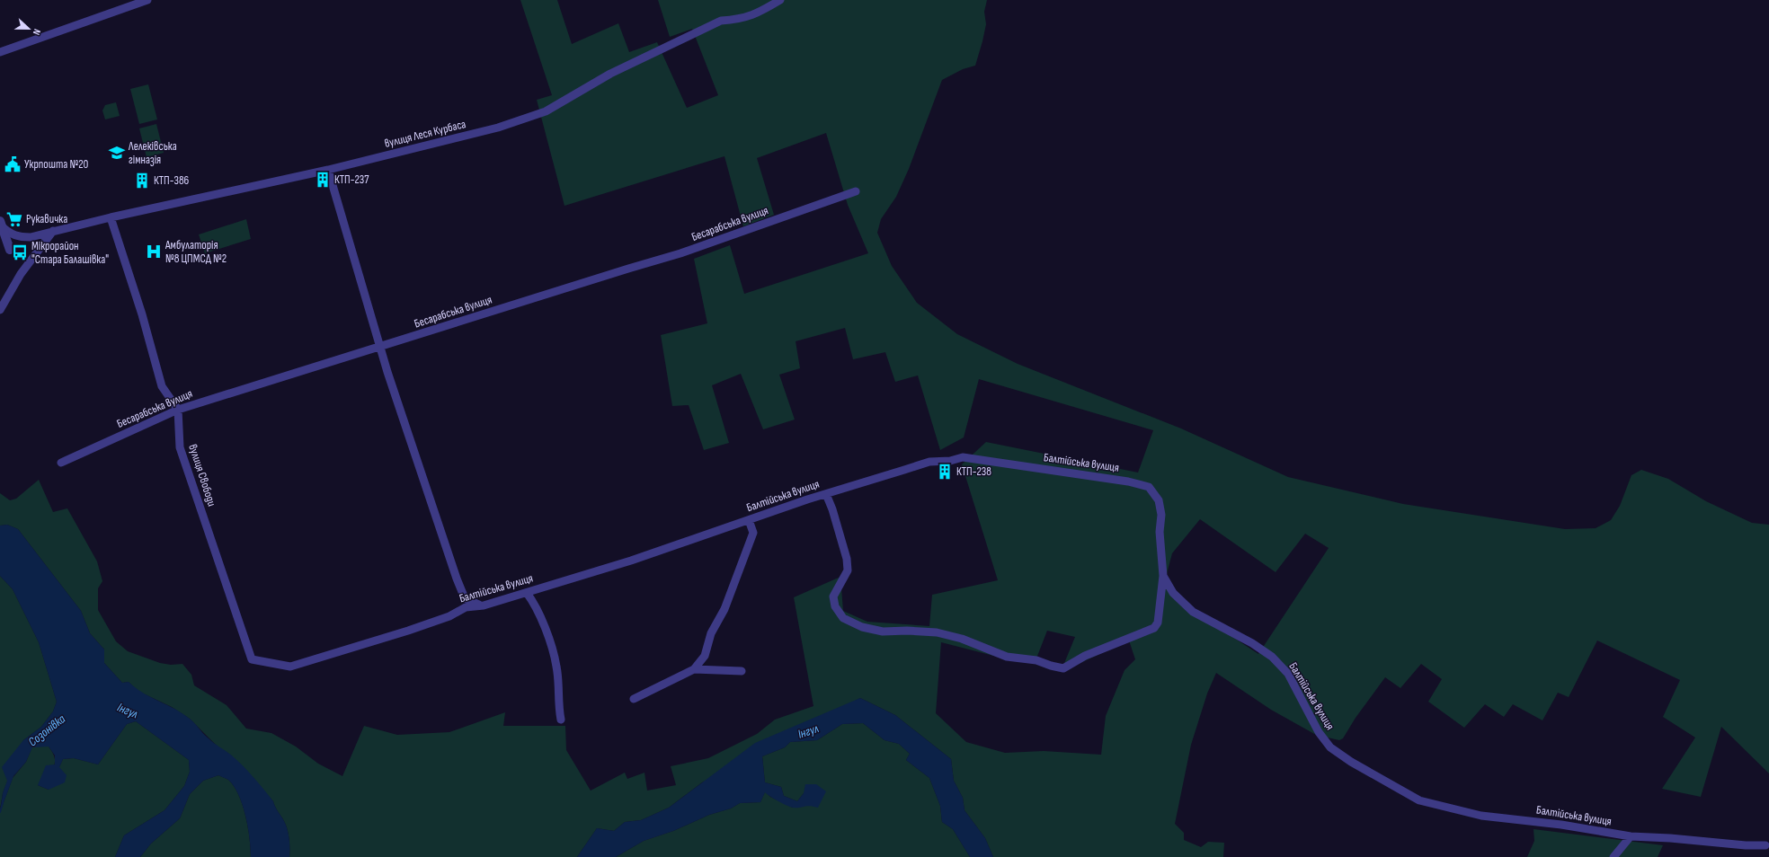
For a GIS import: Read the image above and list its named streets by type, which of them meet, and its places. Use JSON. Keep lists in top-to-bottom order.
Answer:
{
  "streets": {
    "street": [
      "вулиця Леся Курбаса",
      "Бесарабська вулиця",
      "Балтійська вулиця",
      "вулиця Свободи"
    ]
  },
  "crossings": [
    ["Бесарабська вулиця", "вулиця Свободи"],
    ["Балтійська вулиця", "вулиця Свободи"]
  ],
  "water": ["Інгул", "Созонівка"],
  "places": {
    "school or university": ["Лелеківська гімназія"],
    "public building": ["Укрпошта №20"],
    "building": ["КТП-237", "КТП-386", "КТП-238"],
    "supermarket": ["Рукавичка"],
    "hospital": ["Амбулаторія №8 ЦПМСД №2"],
    "bus stop": ["Мікрорайон \"Стара Балашівка\""]
  },
  "north": "right"
}
